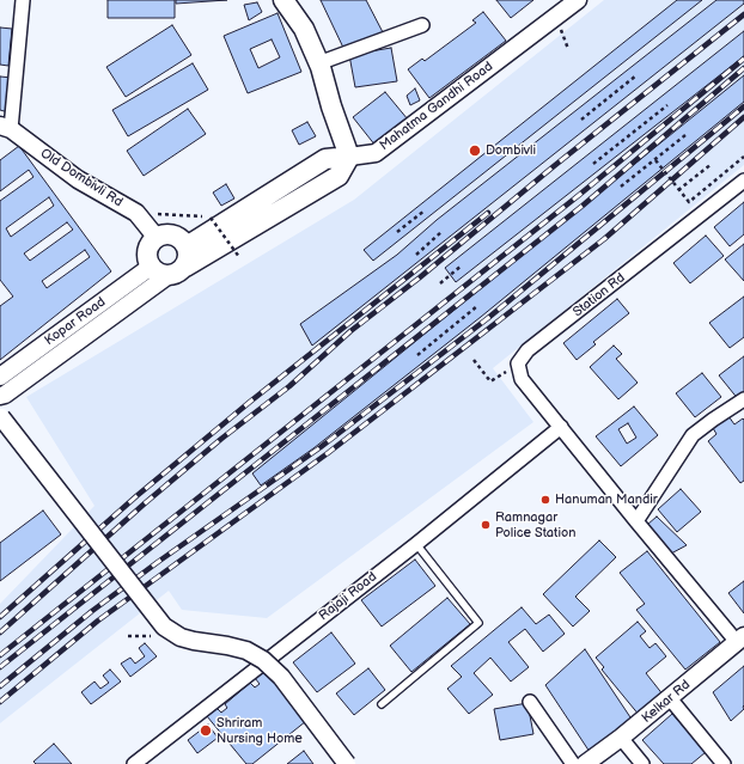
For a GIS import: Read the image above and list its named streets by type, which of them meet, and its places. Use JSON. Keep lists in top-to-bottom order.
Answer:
{
  "streets": {
    "main road": ["Mahatma Gandhi Road"],
    "street": [
      "Old Dombivli Rd",
      "Station Rd",
      "Kopar Road",
      "Rajaji Road",
      "Kelkar Rd"
    ]
  },
  "crossings": [
    ["Mahatma Gandhi Road", "Old Dombivli Rd"],
    ["Mahatma Gandhi Road", "Kopar Road"],
    ["Old Dombivli Rd", "Kopar Road"],
    ["Station Rd", "Rajaji Road"],
    ["Station Rd", "Kelkar Rd"]
  ],
  "places": [
    "Dombivli",
    "Hanuman Mandir",
    "Ramnagar Police Station",
    "Shriram Nursing Home"
  ]
}
